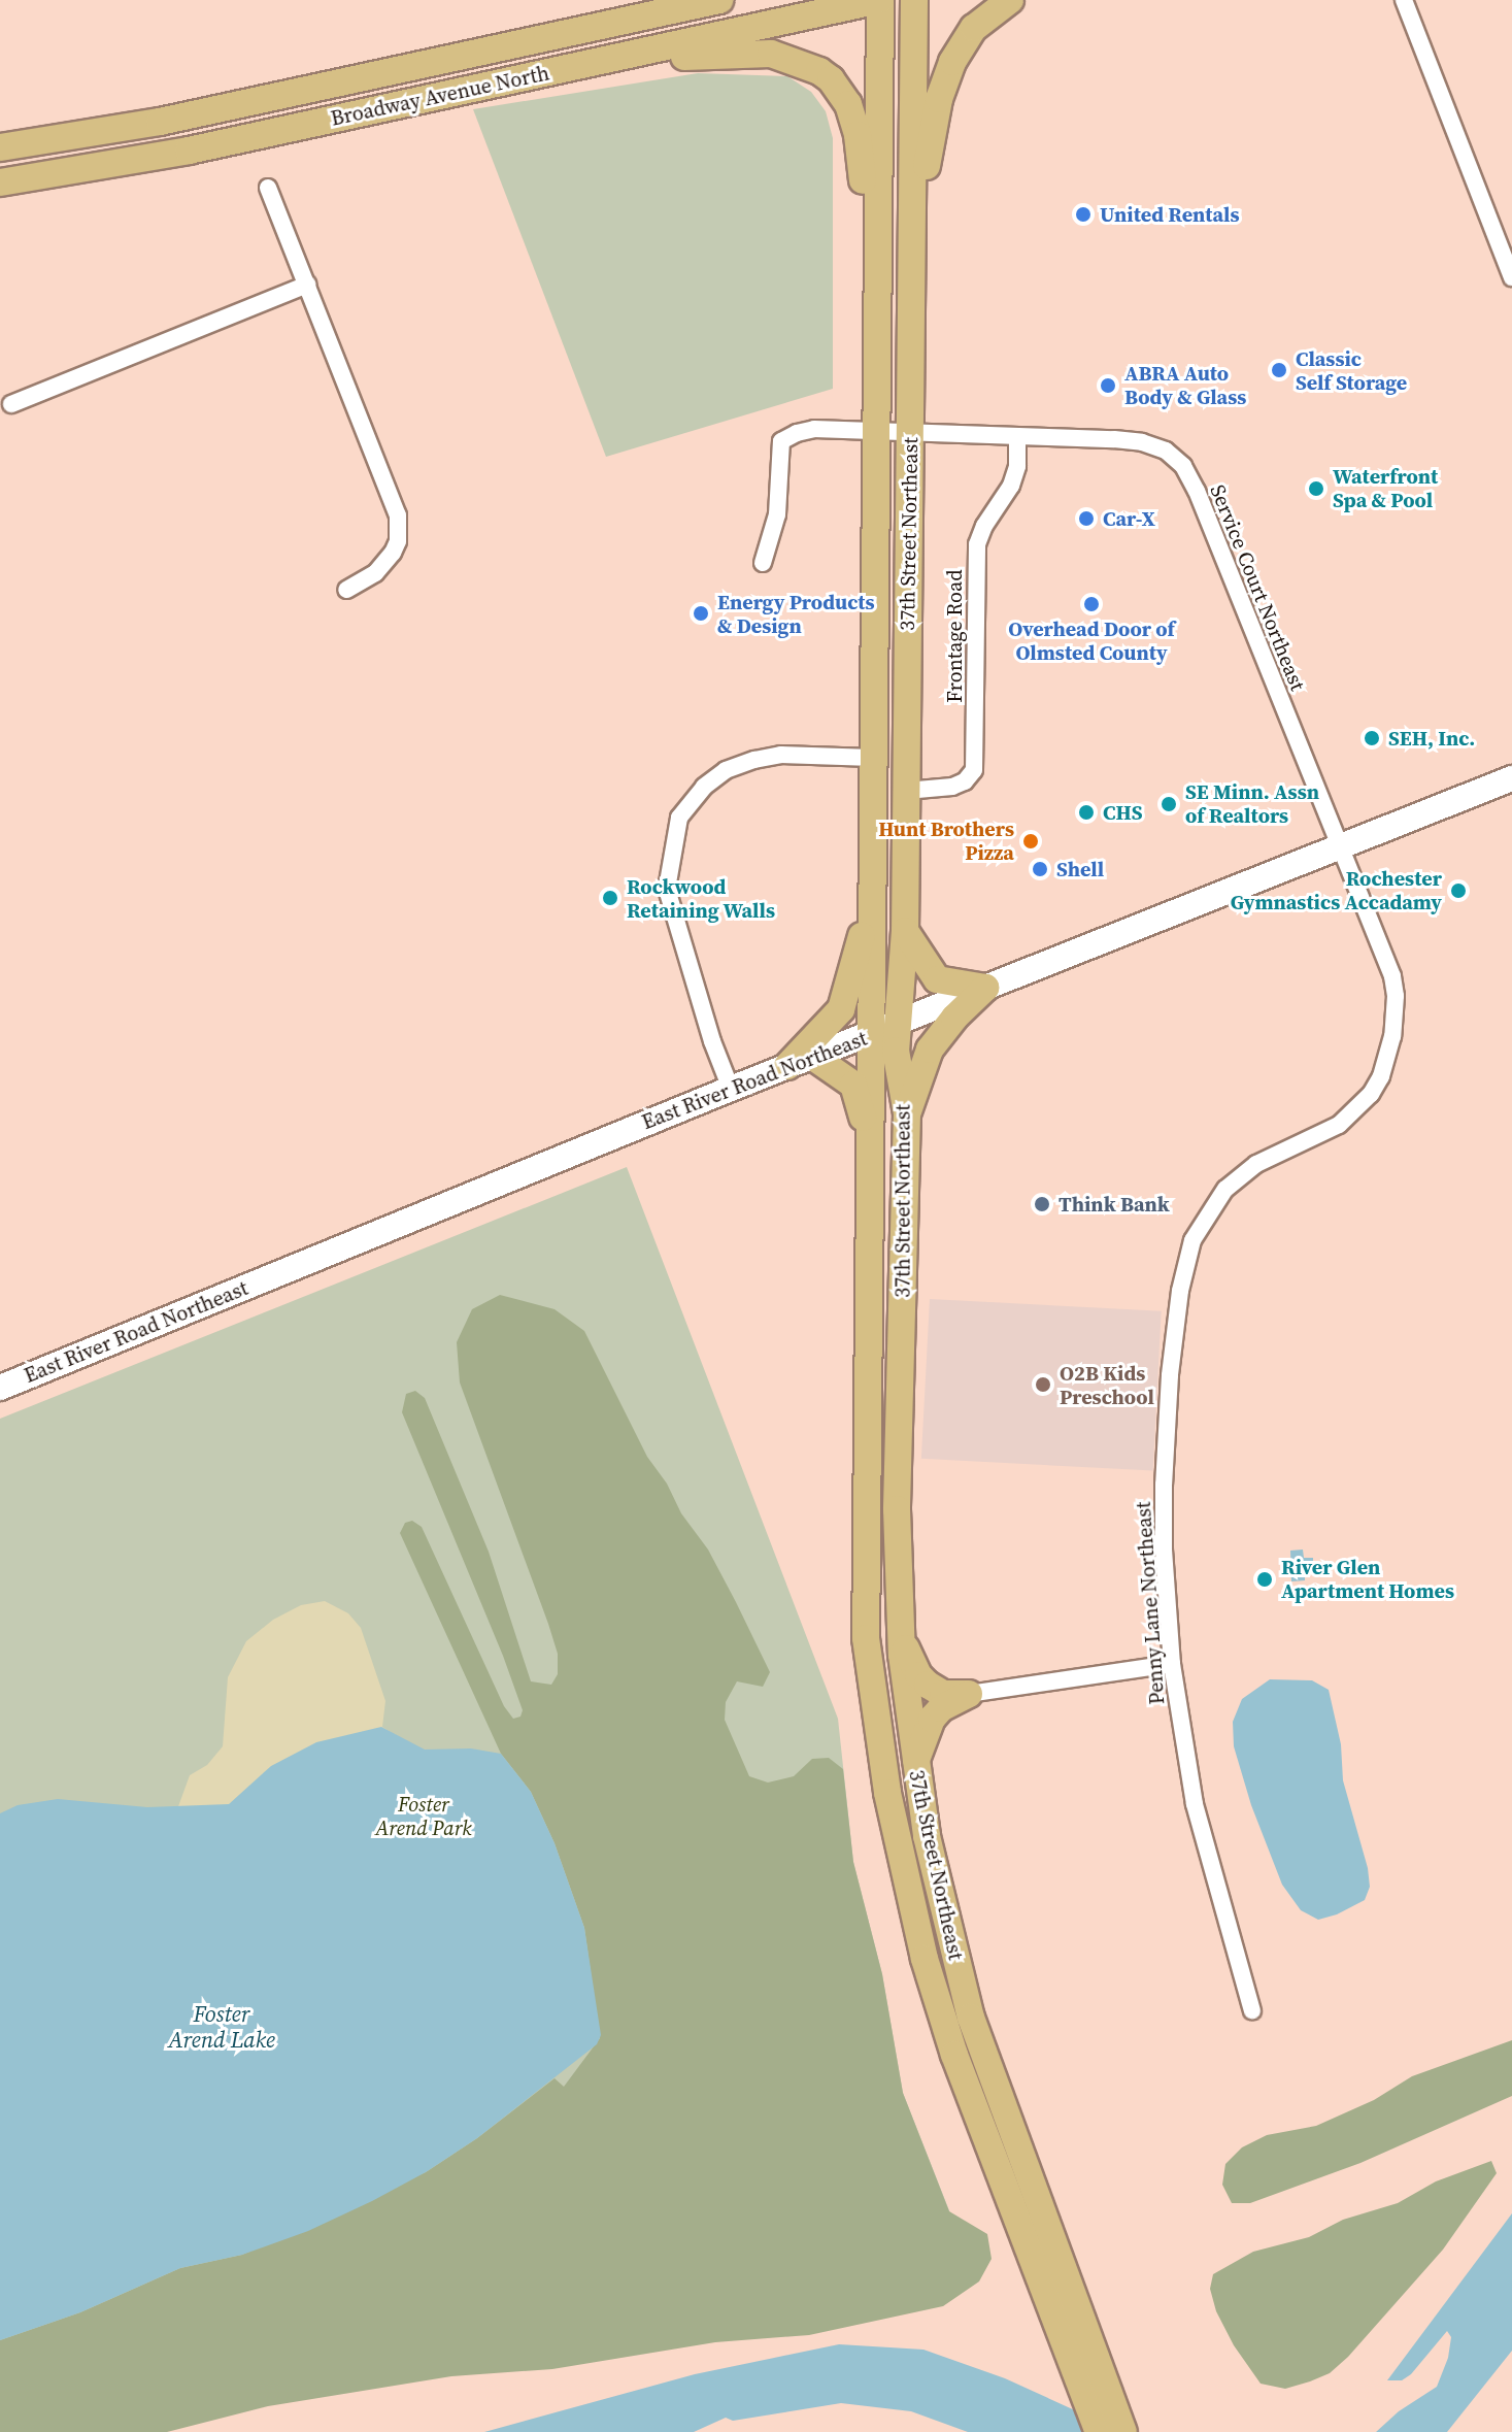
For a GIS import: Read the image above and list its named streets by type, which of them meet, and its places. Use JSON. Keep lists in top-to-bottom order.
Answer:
{
  "streets": {
    "main road": ["Broadway Avenue North", "37th Street Northeast"],
    "street": [
      "Service Court Northeast",
      "Frontage Road",
      "East River Road Northeast",
      "Penny Lane Northeast"
    ]
  },
  "crossings": [
    ["Broadway Avenue North", "37th Street Northeast"],
    ["37th Street Northeast", "Service Court Northeast"],
    ["37th Street Northeast", "Frontage Road"],
    ["37th Street Northeast", "East River Road Northeast"],
    ["Service Court Northeast", "Frontage Road"],
    ["Service Court Northeast", "East River Road Northeast"],
    ["Service Court Northeast", "Penny Lane Northeast"],
    ["East River Road Northeast", "Penny Lane Northeast"]
  ],
  "water": ["Foster Arend Lake"],
  "parks": ["Foster Arend Park"],
  "places": [
    "United Rentals",
    "Classic Self Storage",
    "ABRA Auto Body & Glass",
    "Waterfront Spa & Pool",
    "Car-X",
    "Overhead Door of Olmsted County",
    "Energy Products & Design",
    "SEH, Inc.",
    "SE Minn. Assn of Realtors",
    "CHS",
    "Hunt Brothers Pizza",
    "Shell",
    "Rochester Gymnastics Accadamy",
    "Rockwood Retaining Walls",
    "Think Bank",
    "O2B Kids Preschool",
    "River Glen Apartment Homes"
  ]
}
